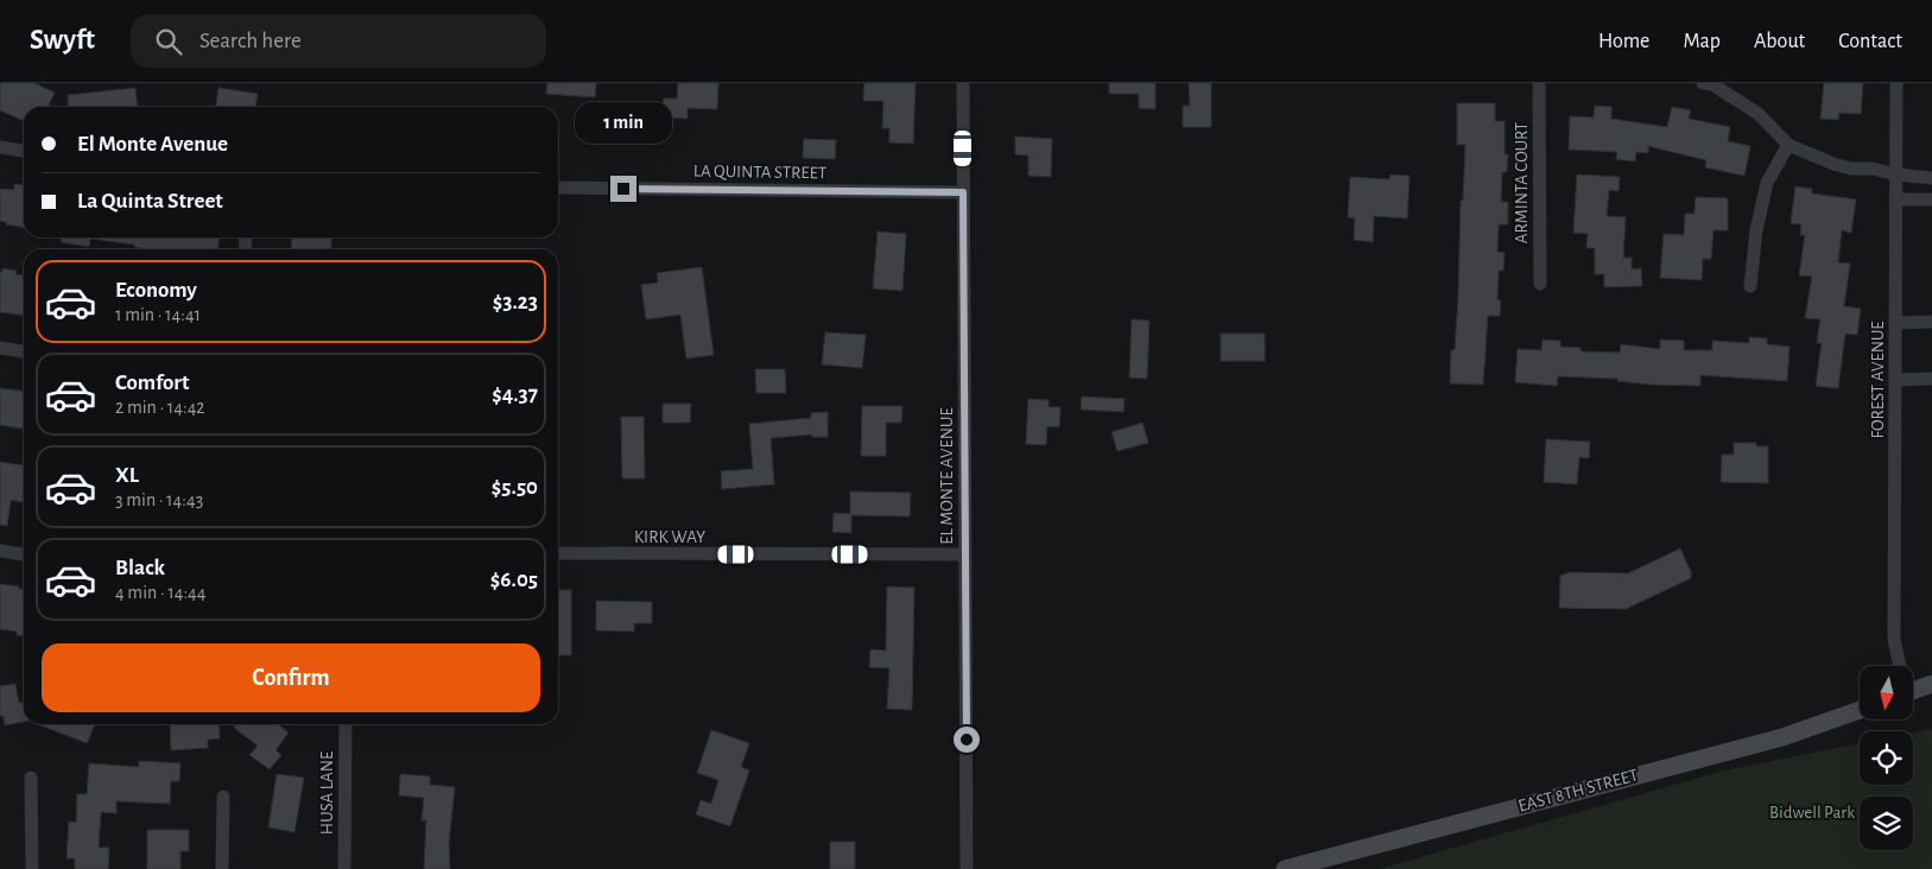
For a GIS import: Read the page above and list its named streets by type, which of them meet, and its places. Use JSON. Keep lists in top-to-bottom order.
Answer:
{
  "streets": {
    "street": [
      "LA QUINTA STREET",
      "ARMINTA COURT",
      "FOREST AVENUE",
      "EL MONTE AVENUE",
      "KIRK WAY",
      "EAST 8TH STREET",
      "HUSA LANE"
    ]
  },
  "crossings": [
    ["LA QUINTA STREET", "EL MONTE AVENUE"],
    ["EL MONTE AVENUE", "KIRK WAY"]
  ],
  "parks": ["Bidwell Park"],
  "north": "bottom",
  "page": {
    "header": "Swyft",
    "search": "Search here",
    "nav": [
      "Home",
      "Map",
      "About",
      "Contact"
    ],
    "bubble": "1 min",
    "banner": ["El Monte Avenue", "La Quinta Street"],
    "list": [
      {
        "name": "Economy",
        "note": "1 min · 14:41",
        "value": "$3.23"
      },
      {
        "name": "Comfort",
        "note": "2 min · 14:42",
        "value": "$4.37"
      },
      {
        "name": "XL",
        "note": "3 min · 14:43",
        "value": "$5.50"
      },
      {
        "name": "Black",
        "note": "4 min · 14:44",
        "value": "$6.05"
      }
    ],
    "buttons": "Confirm"
  }
}
